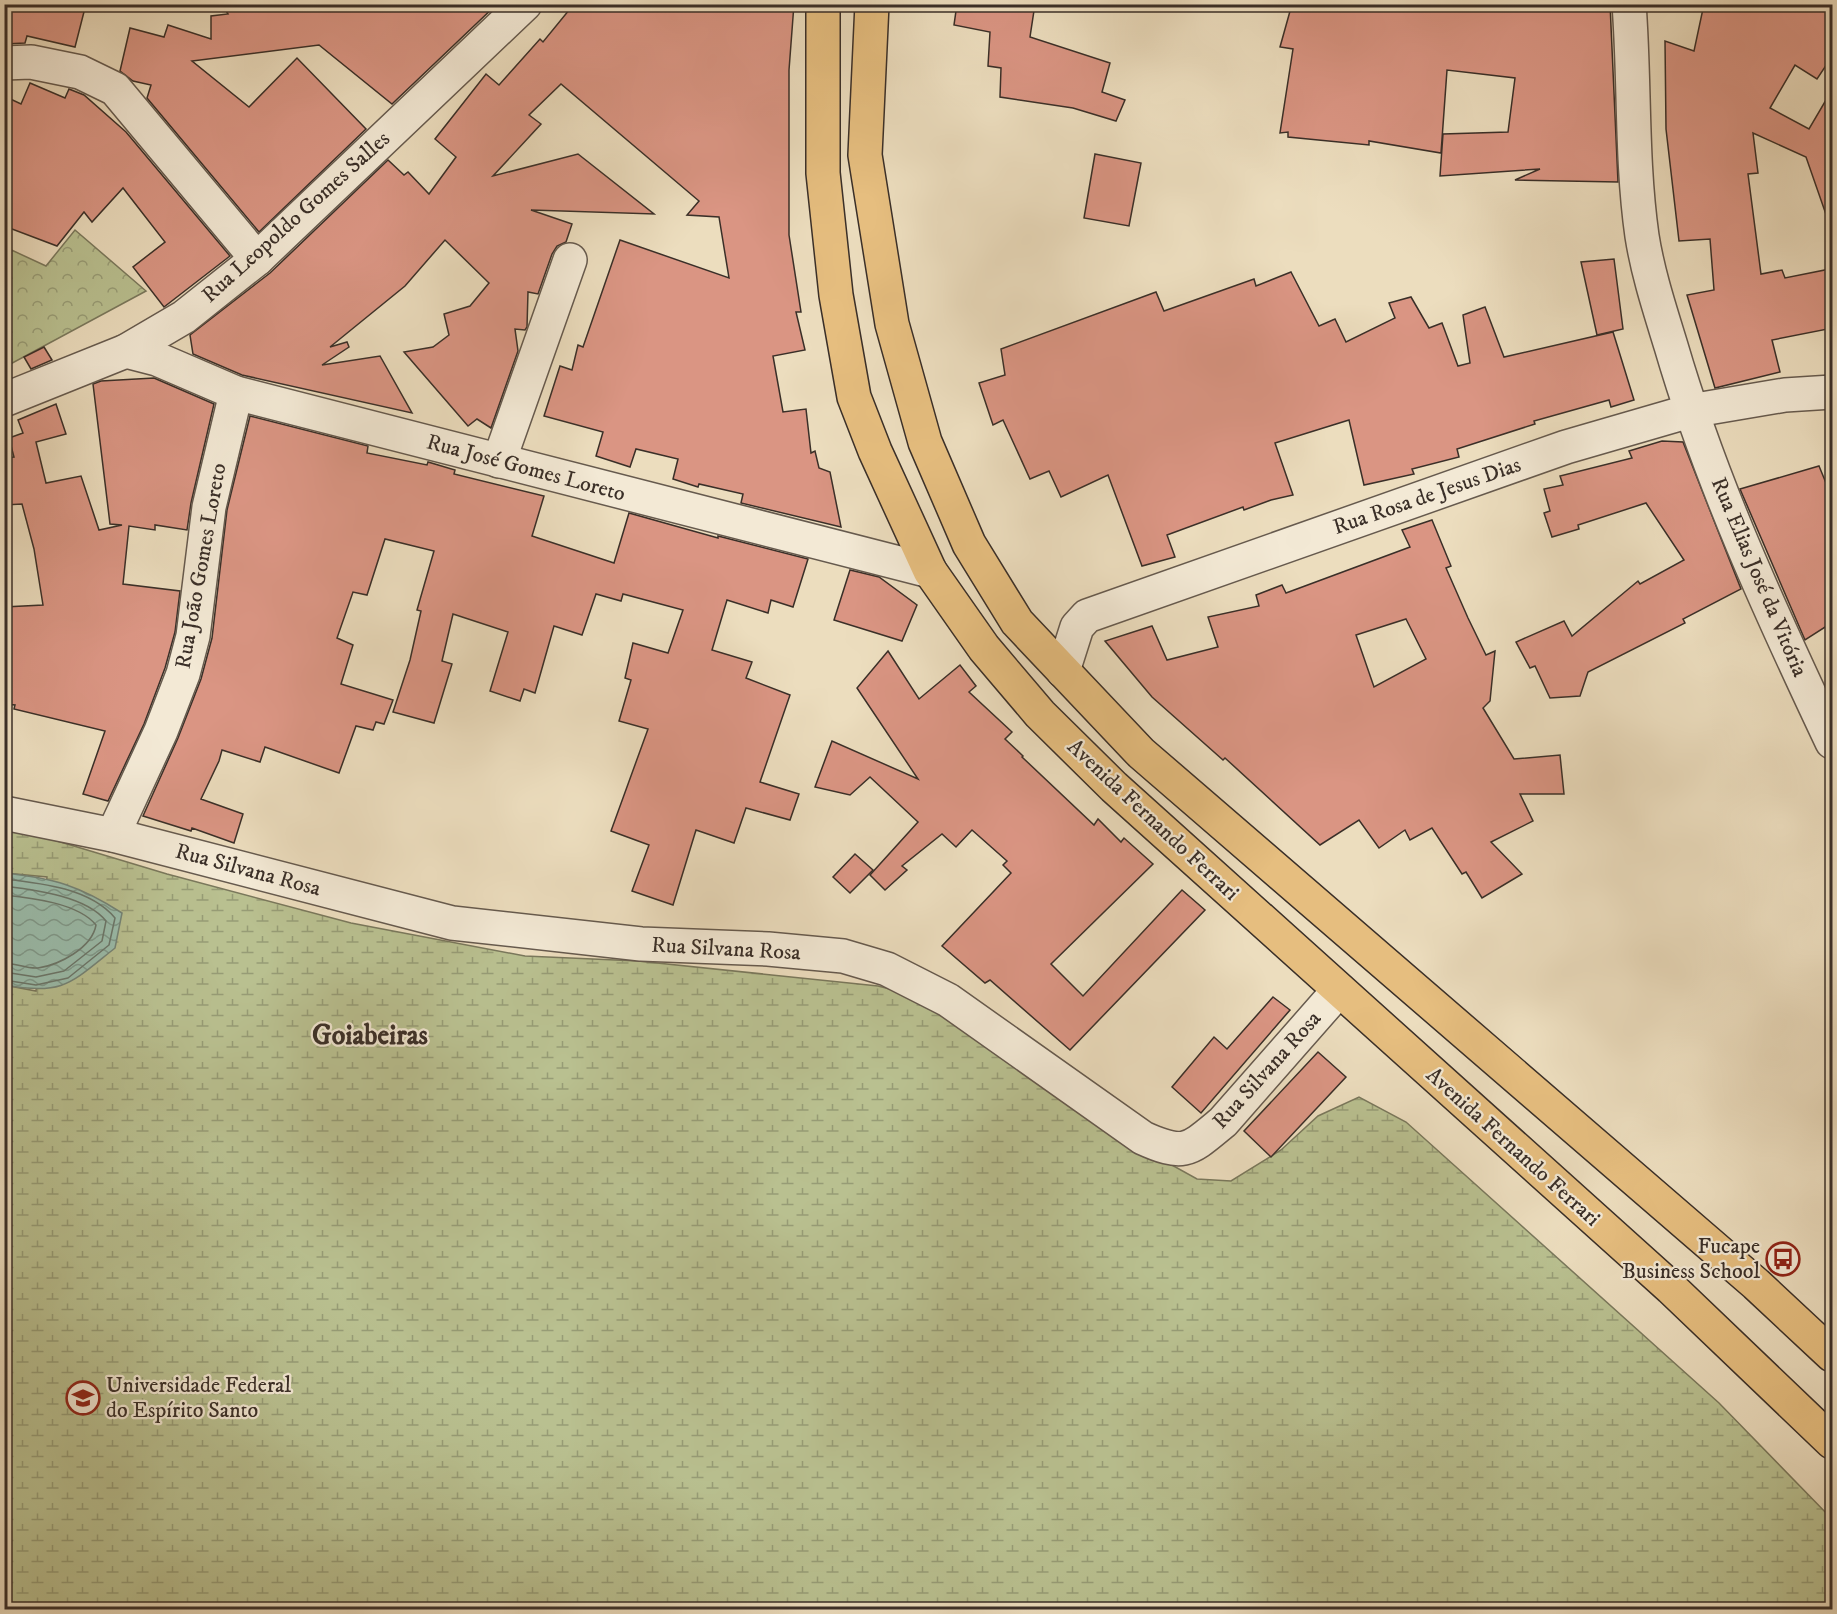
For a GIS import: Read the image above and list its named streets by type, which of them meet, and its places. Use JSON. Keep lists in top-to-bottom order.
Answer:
{
  "streets": {
    "main road": ["Avenida Fernando Ferrari"],
    "street": [
      "Rua Leopoldo Gomes Salles",
      "Rua José Gomes Loreto",
      "Rua Rosa de Jesus Dias",
      "Rua João Gomes Loreto",
      "Rua Elias José da Vitória",
      "Rua Silvana Rosa"
    ]
  },
  "crossings": [
    ["Rua Leopoldo Gomes Salles", "Rua José Gomes Loreto"],
    ["Rua José Gomes Loreto", "Rua João Gomes Loreto"],
    ["Rua José Gomes Loreto", "Avenida Fernando Ferrari"],
    ["Rua Rosa de Jesus Dias", "Rua Elias José da Vitória"],
    ["Rua Rosa de Jesus Dias", "Avenida Fernando Ferrari"],
    ["Rua João Gomes Loreto", "Rua Silvana Rosa"],
    ["Avenida Fernando Ferrari", "Rua Silvana Rosa"]
  ],
  "districts": ["Goiabeiras"],
  "places": {
    "bus stop": ["Fucape Business School"],
    "school or university": ["Universidade Federal do Espírito Santo"]
  }
}
